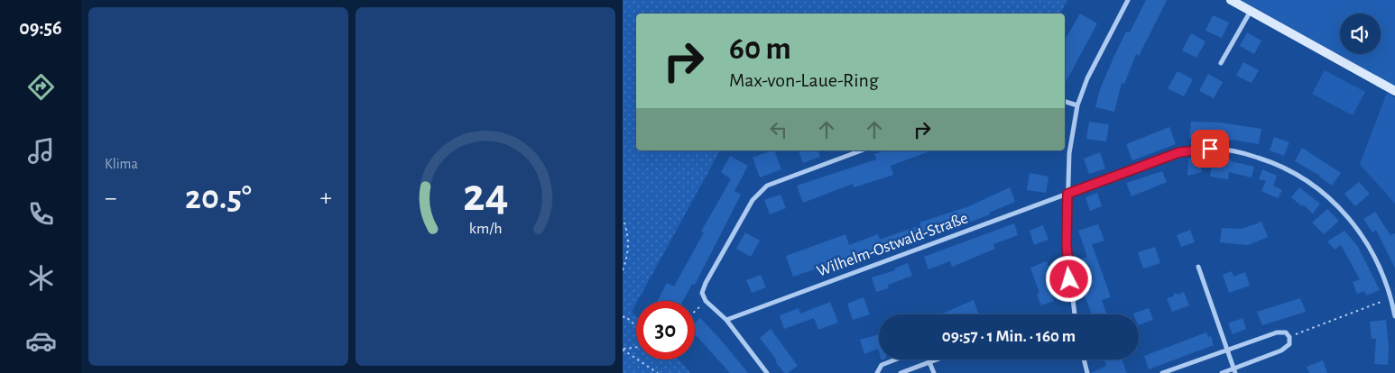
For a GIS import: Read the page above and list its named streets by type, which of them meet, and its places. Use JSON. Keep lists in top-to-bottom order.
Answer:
{
  "streets": {
    "street": ["Wilhelm-Ostwald-Straße"]
  },
  "page": {
    "tabs": "09:56",
    "tile": "Klima",
    "turn": ["60 m", "Max-von-Laue-Ring"],
    "heat": ["−", "20.5°", "+"],
    "limit": "30",
    "trip": "09:57 · 1 Min. · 160 m",
    "gauge": ["24", "km/h"]
  }
}
